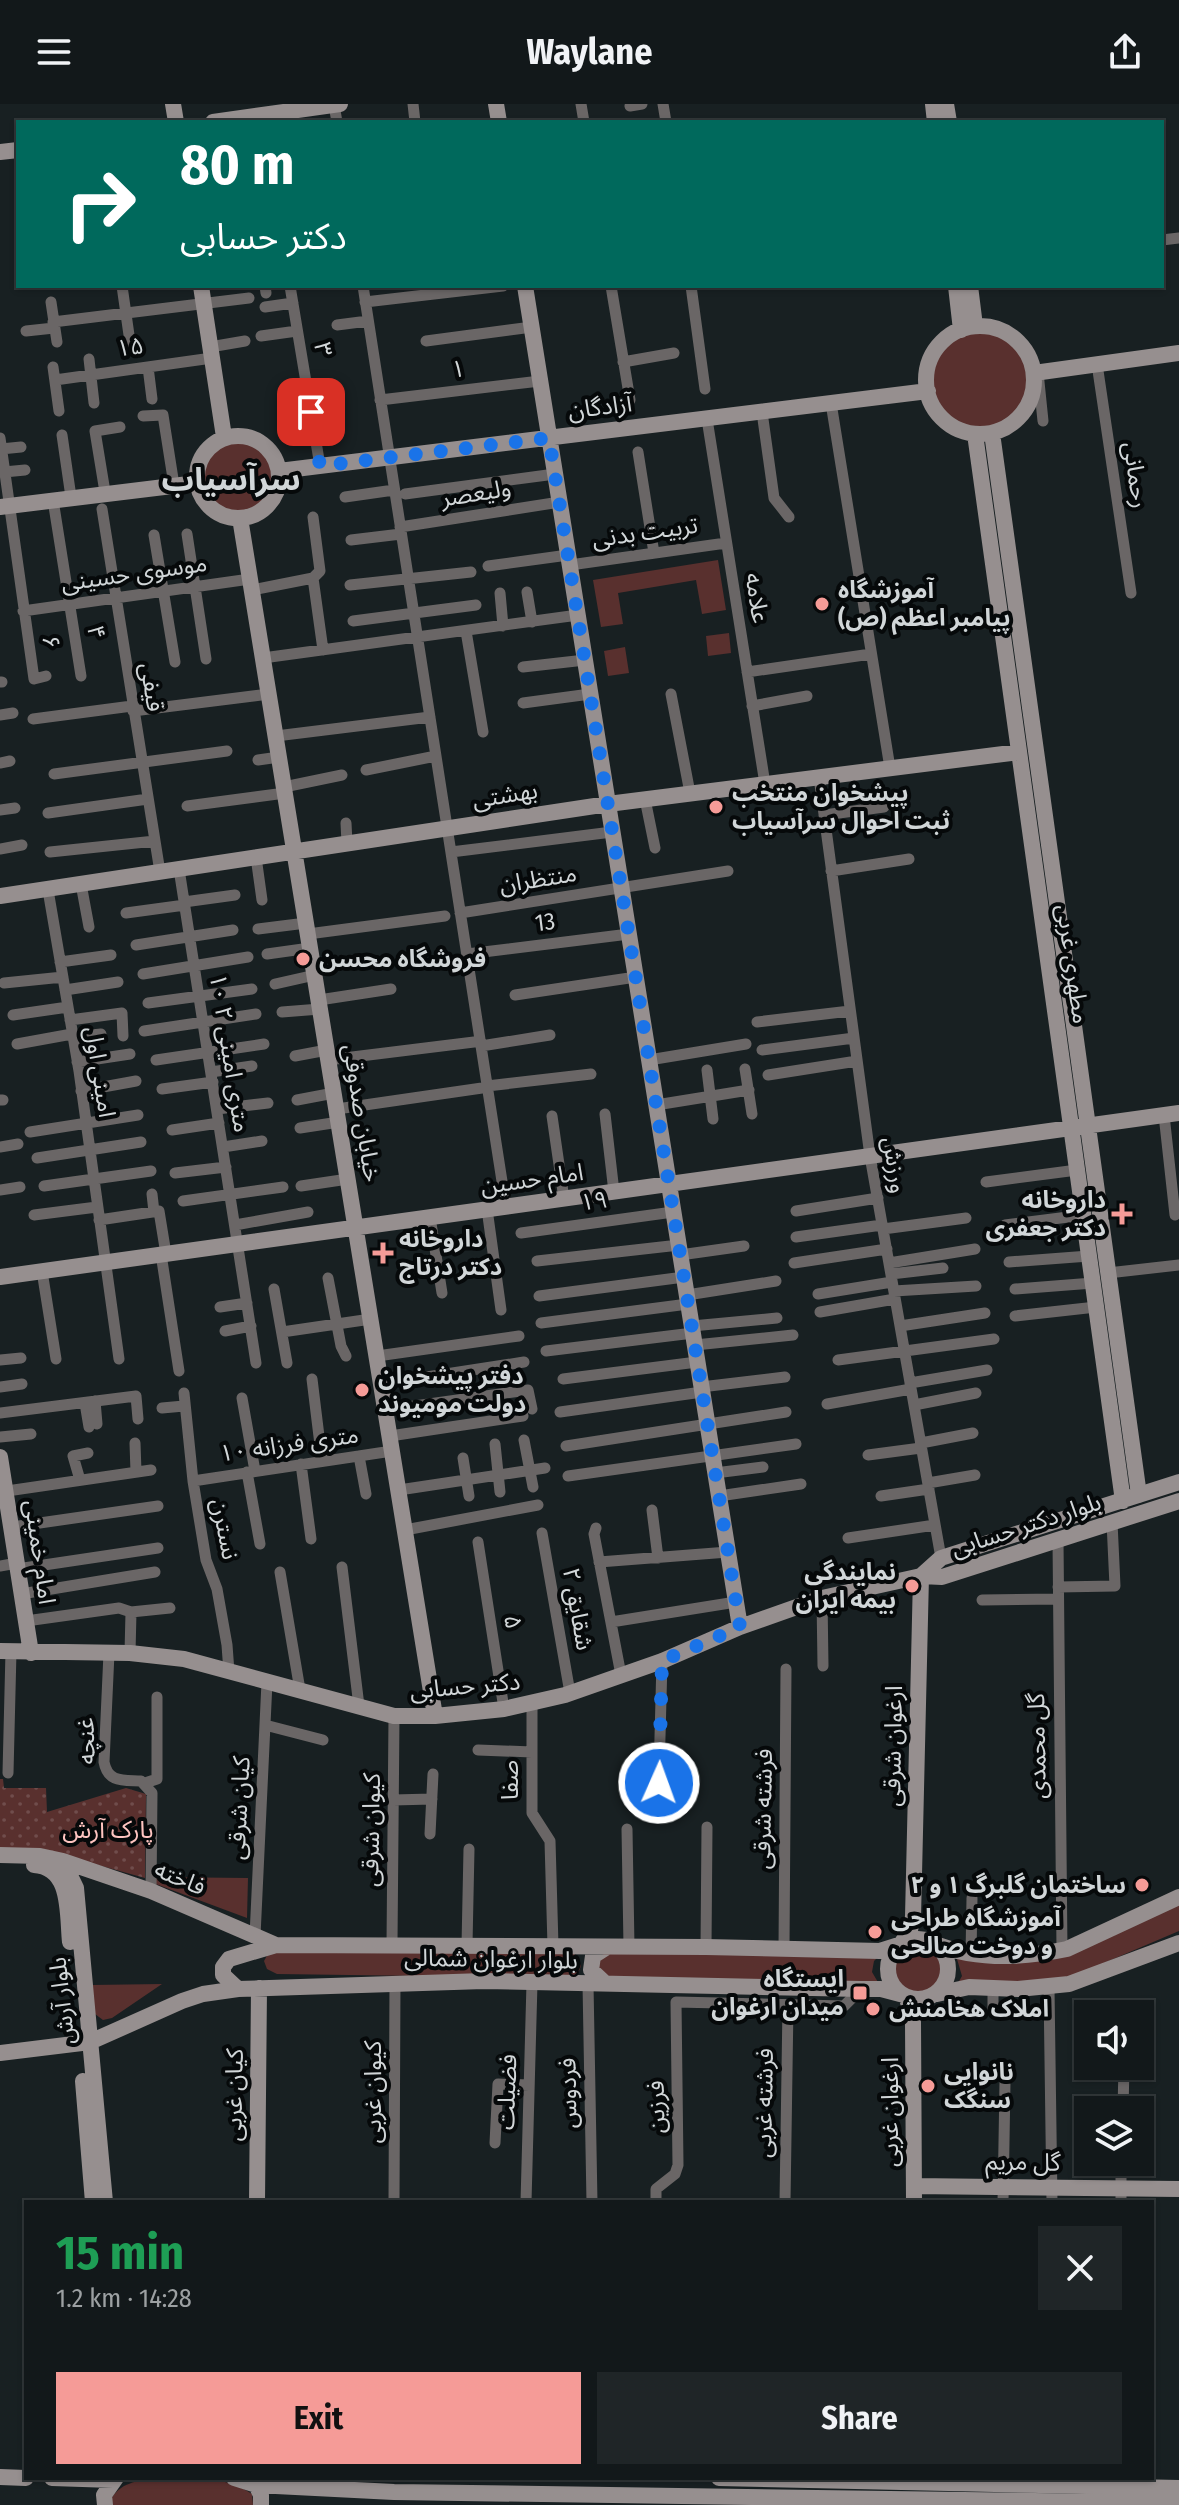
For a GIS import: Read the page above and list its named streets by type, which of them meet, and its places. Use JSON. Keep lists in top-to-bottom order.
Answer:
{
  "streets": {
    "street": [
      "۱۵",
      "۳",
      "۱",
      "آزادگان",
      "رحمانی",
      "ولیعصر",
      "تربیت بدنی",
      "موسوی حسینی",
      "علامه",
      "۴",
      "۶",
      "قیفی",
      "بهشتی",
      "منتظران",
      "13",
      "مطهری غربی",
      "۱۰ متری امینی ۲",
      "امینی اول",
      "خیابان صدوقی",
      "ورزش",
      "امام حسین",
      "۱۹",
      "۱۰ متری فرزانه",
      "بلوار دکتر حسابی",
      "نسترن",
      "امام خمینی",
      "شقایق ۲",
      "۵",
      "دکتر حسابی",
      "غنچه",
      "ارغوان شرقی",
      "گل محمدی",
      "صفا",
      "کیان شرقی",
      "فرشته شرقی",
      "کیوان شرقی",
      "فاخته",
      "بلوار ارغوان شمالی",
      "بلوار آرش",
      "کیوان غربی",
      "فضیلت",
      "فردوس",
      "کیان غربی",
      "فرشته غربی",
      "فرزین",
      "ارغوان غربی",
      "گل مریم"
    ]
  },
  "crossings": [
    ["۳", "آزادگان"],
    ["آزادگان", "علامه"],
    ["آزادگان", "مطهری غربی"],
    ["آزادگان", "خیابان صدوقی"],
    ["تربیت بدنی", "علامه"],
    ["موسوی حسینی", "۴"],
    ["موسوی حسینی", "۶"],
    ["موسوی حسینی", "قیفی"],
    ["موسوی حسینی", "خیابان صدوقی"],
    ["علامه", "بهشتی"],
    ["قیفی", "بهشتی"],
    ["بهشتی", "مطهری غربی"],
    ["بهشتی", "۱۰ متری امینی ۲"],
    ["بهشتی", "امینی اول"],
    ["بهشتی", "خیابان صدوقی"],
    ["بهشتی", "ورزش"],
    ["مطهری غربی", "امام حسین"],
    ["مطهری غربی", "بلوار دکتر حسابی"],
    ["۱۰ متری امینی ۲", "امام حسین"],
    ["امینی اول", "امام حسین"],
    ["خیابان صدوقی", "امام حسین"],
    ["خیابان صدوقی", "۱۰ متری فرزانه"],
    ["خیابان صدوقی", "دکتر حسابی"],
    ["ورزش", "امام حسین"],
    ["ورزش", "بلوار دکتر حسابی"],
    ["۱۰ متری فرزانه", "نسترن"],
    ["بلوار دکتر حسابی", "دکتر حسابی"],
    ["بلوار دکتر حسابی", "ارغوان شرقی"],
    ["بلوار دکتر حسابی", "گل محمدی"],
    ["نسترن", "دکتر حسابی"],
    ["امام خمینی", "دکتر حسابی"],
    ["شقایق ۲", "دکتر حسابی"],
    ["۵", "دکتر حسابی"],
    ["دکتر حسابی", "غنچه"],
    ["دکتر حسابی", "ارغوان شرقی"],
    ["دکتر حسابی", "صفا"],
    ["دکتر حسابی", "کیان شرقی"],
    ["دکتر حسابی", "کیوان شرقی"],
    ["صفا", "بلوار ارغوان شمالی"],
    ["کیان شرقی", "فاخته"],
    ["فرشته شرقی", "بلوار ارغوان شمالی"],
    ["کیوان شرقی", "بلوار ارغوان شمالی"],
    ["فاخته", "بلوار ارغوان شمالی"],
    ["فاخته", "بلوار آرش"],
    ["بلوار ارغوان شمالی", "بلوار آرش"],
    ["بلوار ارغوان شمالی", "کیوان غربی"],
    ["بلوار ارغوان شمالی", "فضیلت"],
    ["بلوار ارغوان شمالی", "فردوس"],
    ["بلوار ارغوان شمالی", "کیان غربی"],
    ["بلوار ارغوان شمالی", "ارغوان غربی"],
    ["فرشته غربی", "فرزین"],
    ["ارغوان غربی", "گل مریم"]
  ],
  "districts": ["سرآسیاب"],
  "parks": ["پارک آرش"],
  "places": {
    "other": [
      "آموزشگاه پیامبر اعظم (ص)",
      "پیشخوان منتخب ثبت احوال سرآسیاب",
      "فروشگاه محسن",
      "دفتر پیشخوان دولت مومیوند",
      "نمایندگی بیمه ایران",
      "ساختمان گلبرگ ۱ و ۲",
      "آموزشگاه طراحی و دوخت صالحی",
      "املاک هخامنش",
      "نانوایی سنگک"
    ],
    "health": ["داروخانه دکتر جعفری", "داروخانه دکتر درتاج"],
    "transit": ["ایستگاه میدان ارغوان"]
  },
  "page": {
    "header": "Waylane",
    "turn": ["80 m", "دکتر حسابی"],
    "heading": ["15 min", "1.2 km · 14:28"],
    "buttons": ["Exit", "Share"]
  }
}
